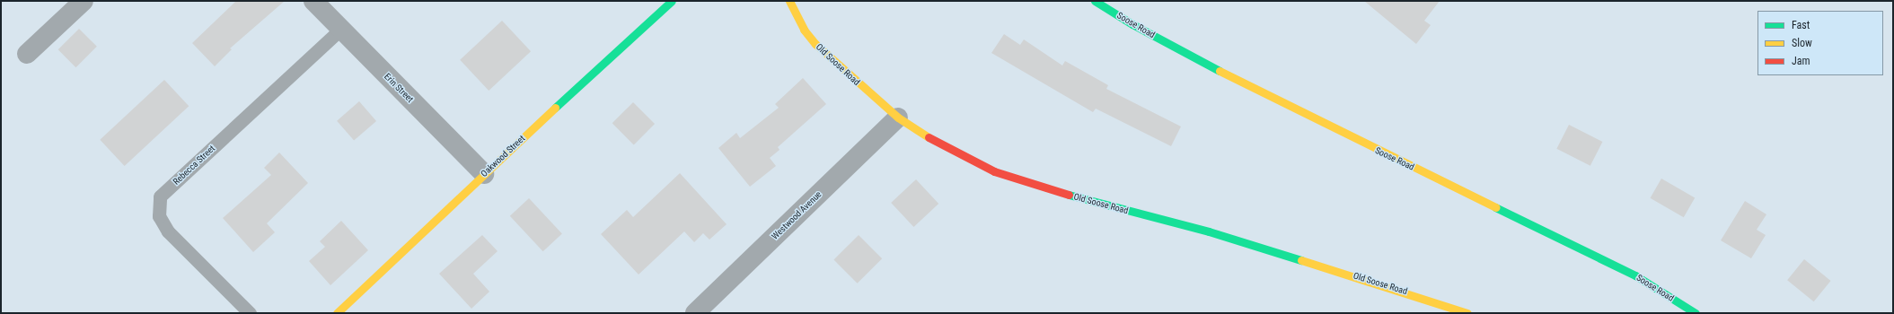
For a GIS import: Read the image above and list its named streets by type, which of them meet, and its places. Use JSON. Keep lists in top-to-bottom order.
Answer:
{
  "streets": {
    "street": [
      "Soose Road",
      "Old Soose Road",
      "Erin Street",
      "Oakwood Street",
      "Westwood Avenue"
    ],
    "lane": ["Rebecca Street"]
  },
  "crossings": [
    ["Old Soose Road", "Westwood Avenue"],
    ["Erin Street", "Oakwood Street"],
    ["Erin Street", "Rebecca Street"]
  ],
  "legend": ["Fast", "Slow", "Jam"]
}
